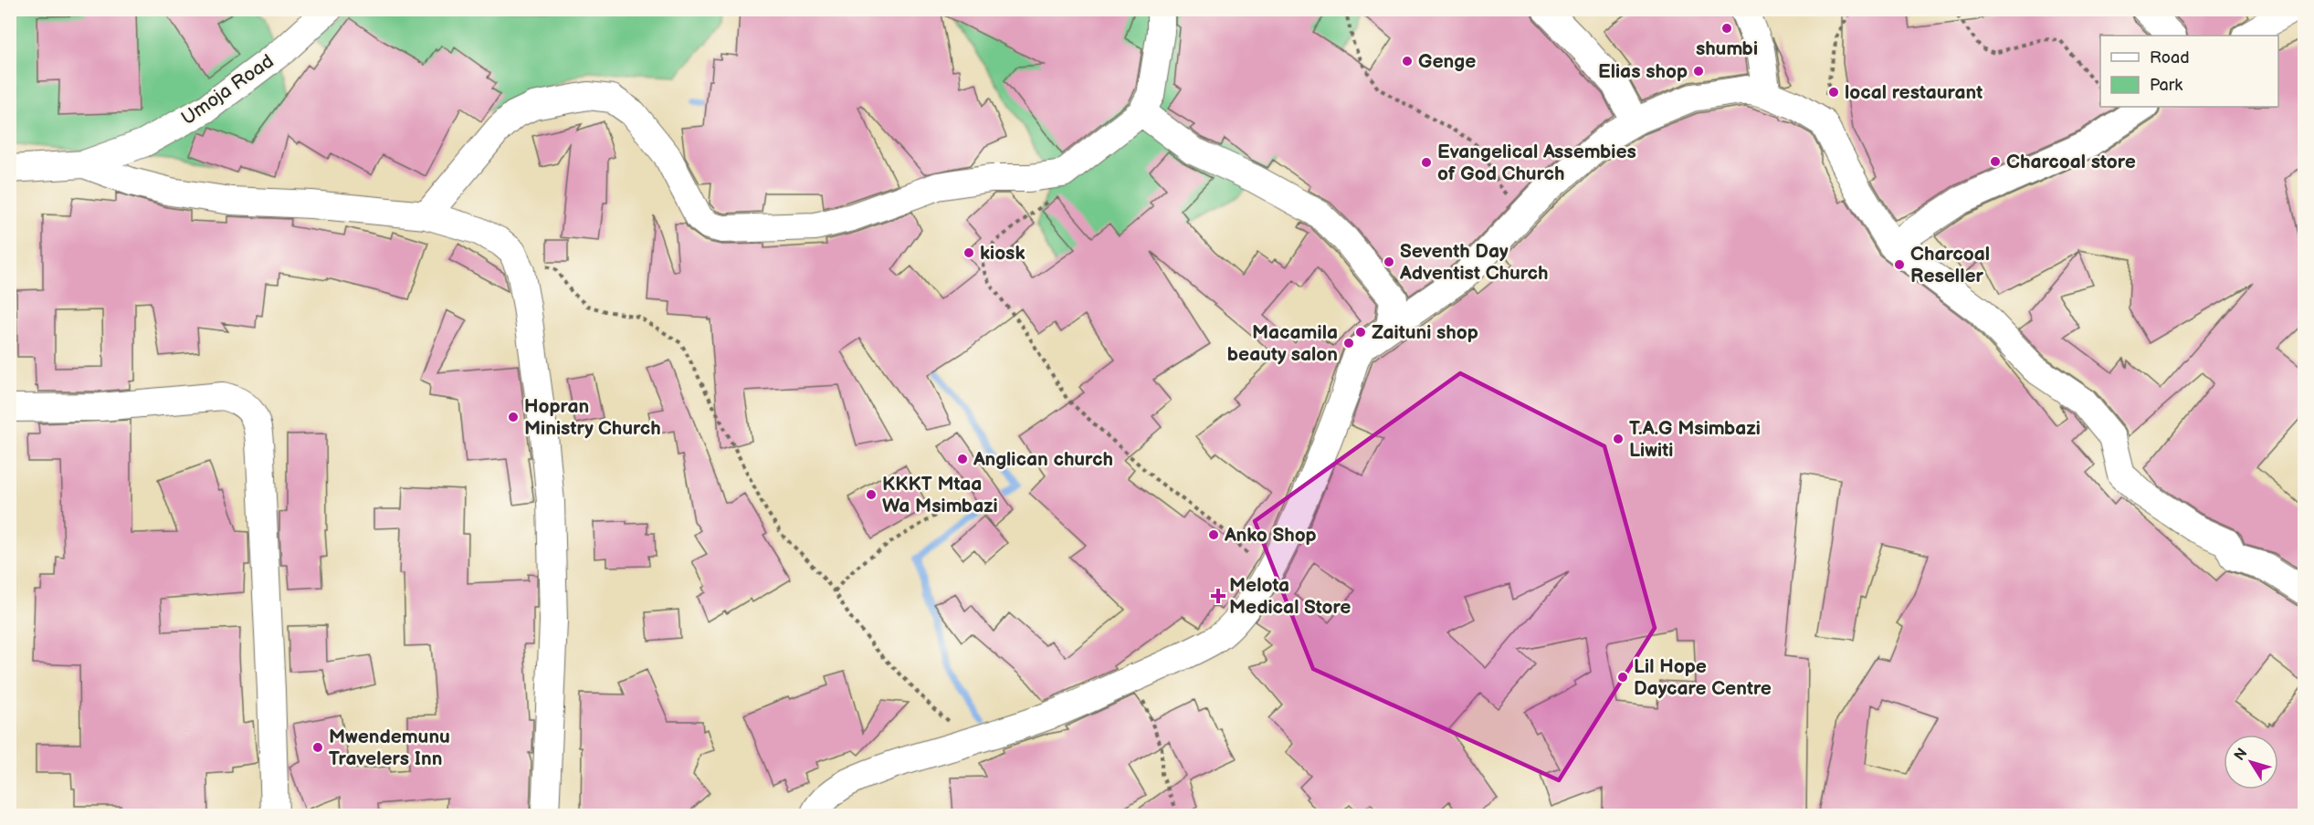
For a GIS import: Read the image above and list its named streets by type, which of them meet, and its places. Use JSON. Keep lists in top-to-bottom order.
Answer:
{
  "streets": {
    "street": ["Umoja Road"]
  },
  "places": {
    "other": [
      "shumbi",
      "Genge",
      "Elias shop",
      "local restaurant",
      "Charcoal store",
      "Evangelical Assembies of God Church",
      "kiosk",
      "Seventh Day Adventist Church",
      "Charcoal Reseller",
      "Zaituni shop",
      "Macamila beauty salon",
      "Hopran Ministry Church",
      "T.A.G Msimbazi Liwiti",
      "Anglican church",
      "KKKT Mtaa Wa Msimbazi",
      "Anko Shop",
      "Lil Hope Daycare Centre",
      "Mwendemunu Travelers Inn"
    ],
    "health": ["Melota Medical Store"]
  },
  "legend": ["Road", "Park"],
  "north": "top left"
}
